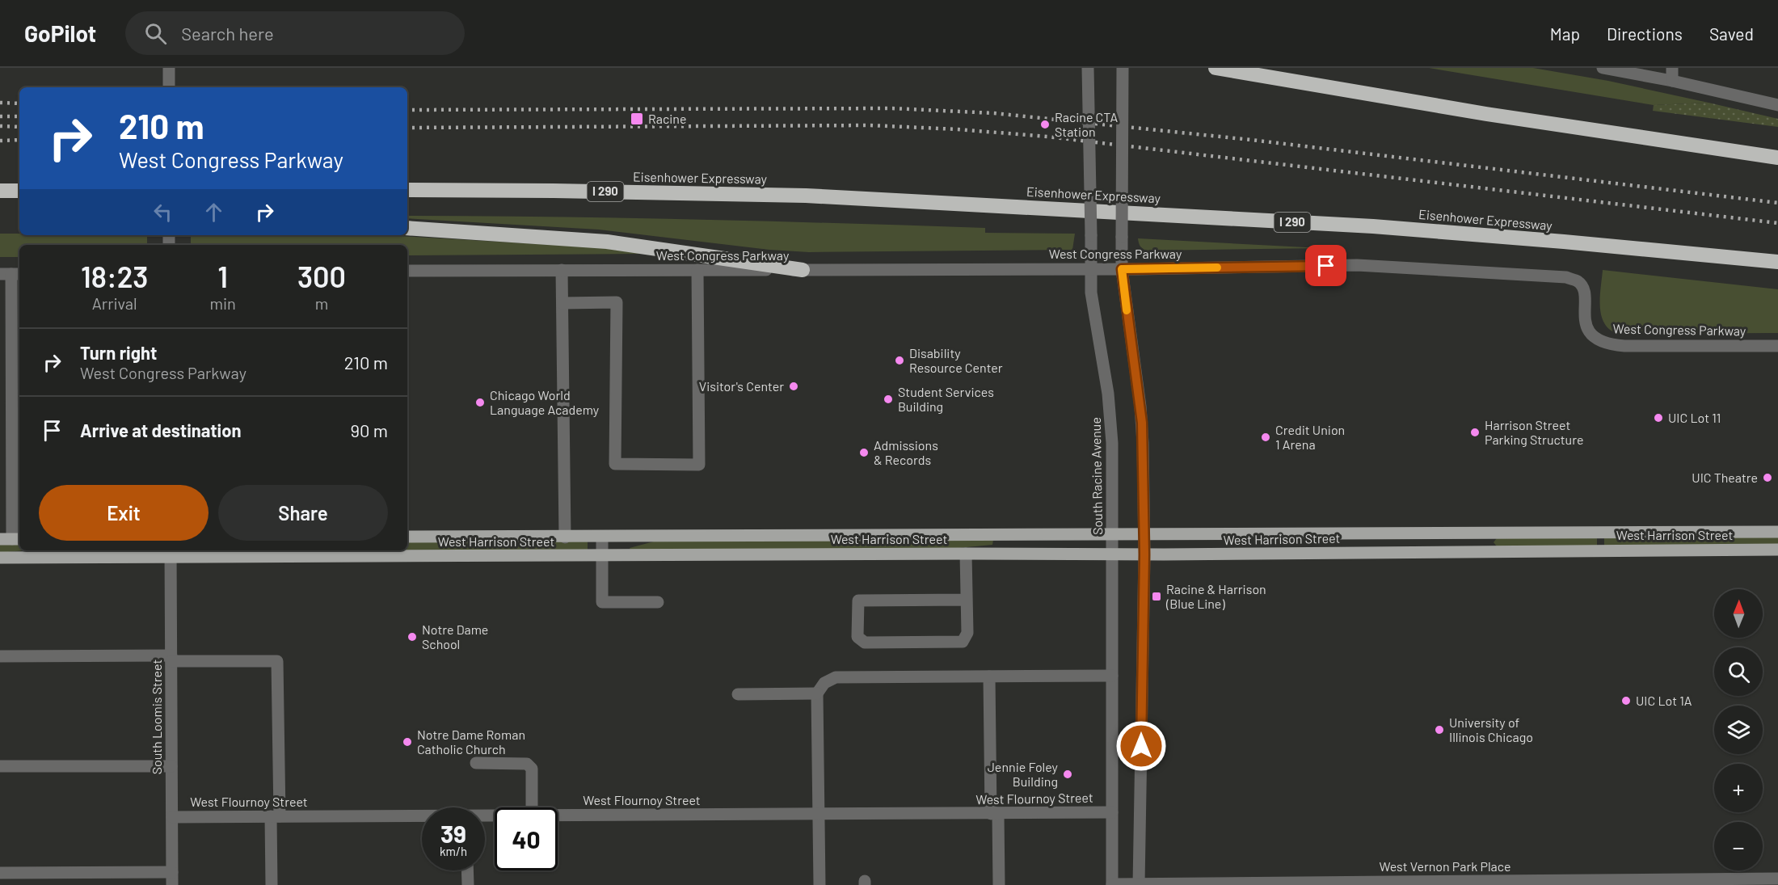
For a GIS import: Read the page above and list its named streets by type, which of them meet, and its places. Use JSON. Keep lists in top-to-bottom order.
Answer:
{
  "streets": {
    "highway": ["Eisenhower Expressway", "I 290"],
    "main road": ["West Harrison Street"],
    "street": [
      "West Congress Parkway",
      "South Racine Avenue",
      "South Loomis Street",
      "West Flournoy Street",
      "West Vernon Park Place"
    ]
  },
  "crossings": [
    ["West Congress Parkway", "South Racine Avenue"],
    ["South Racine Avenue", "West Harrison Street"],
    ["South Racine Avenue", "West Flournoy Street"],
    ["South Racine Avenue", "West Vernon Park Place"],
    ["West Harrison Street", "South Loomis Street"],
    ["South Loomis Street", "West Flournoy Street"]
  ],
  "places": {
    "transit": ["Racine", "Racine & Harrison (Blue Line)"],
    "other": [
      "Racine CTA Station",
      "Disability Resource Center",
      "Visitor's Center",
      "Student Services Building",
      "Chicago World Language Academy",
      "UIC Lot 11",
      "Harrison Street Parking Structure",
      "Credit Union 1 Arena",
      "Admissions & Records",
      "UIC Theatre",
      "Notre Dame School",
      "UIC Lot 1A",
      "University of Illinois Chicago",
      "Notre Dame Roman Catholic Church",
      "Jennie Foley Building"
    ]
  },
  "north": "top",
  "page": {
    "header": "GoPilot",
    "search": "Search here",
    "nav": ["Map", "Directions", "Saved"],
    "turn": ["210 m", "West Congress Parkway"],
    "eta": [
      "18:23",
      "Arrival",
      "1",
      "min",
      "300",
      "m"
    ],
    "list": [
      {
        "name": "Turn right",
        "note": "West Congress Parkway",
        "value": "210 m"
      },
      {
        "name": "Arrive at destination",
        "value": "90 m"
      }
    ],
    "buttons": ["Exit", "Share"],
    "map_buttons": ["+", "−"],
    "speed": "39 km/h",
    "limit": "40"
  }
}
